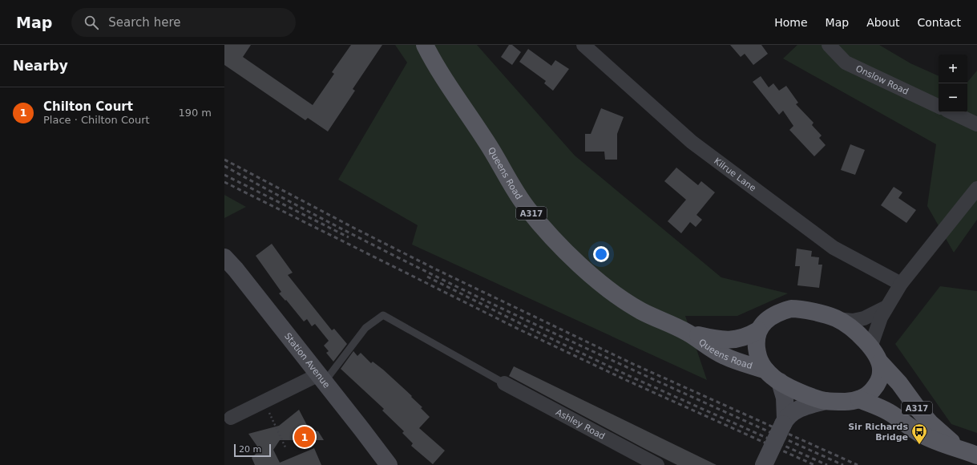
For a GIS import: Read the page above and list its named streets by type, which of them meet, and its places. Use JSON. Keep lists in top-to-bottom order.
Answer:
{
  "streets": {
    "main road": ["Queens Road", "A317"],
    "street": [
      "Onslow Road",
      "Kilrue Lane",
      "Station Avenue",
      "Ashley Road"
    ]
  },
  "crossings": [
    ["Queens Road", "A317"]
  ],
  "places": {
    "bus stop": ["Sir Richards Bridge"]
  },
  "scale_bar": "20 m",
  "page": {
    "header": "Map",
    "search": "Search here",
    "nav": [
      "Home",
      "Map",
      "About",
      "Contact"
    ],
    "heading": "Nearby",
    "map_buttons": ["+", "−"],
    "list": [
      {
        "mark": "1",
        "name": "Chilton Court",
        "note": "Place · Chilton Court",
        "value": "190 m"
      }
    ],
    "pins": "1",
    "scale": "20 m"
  }
}
